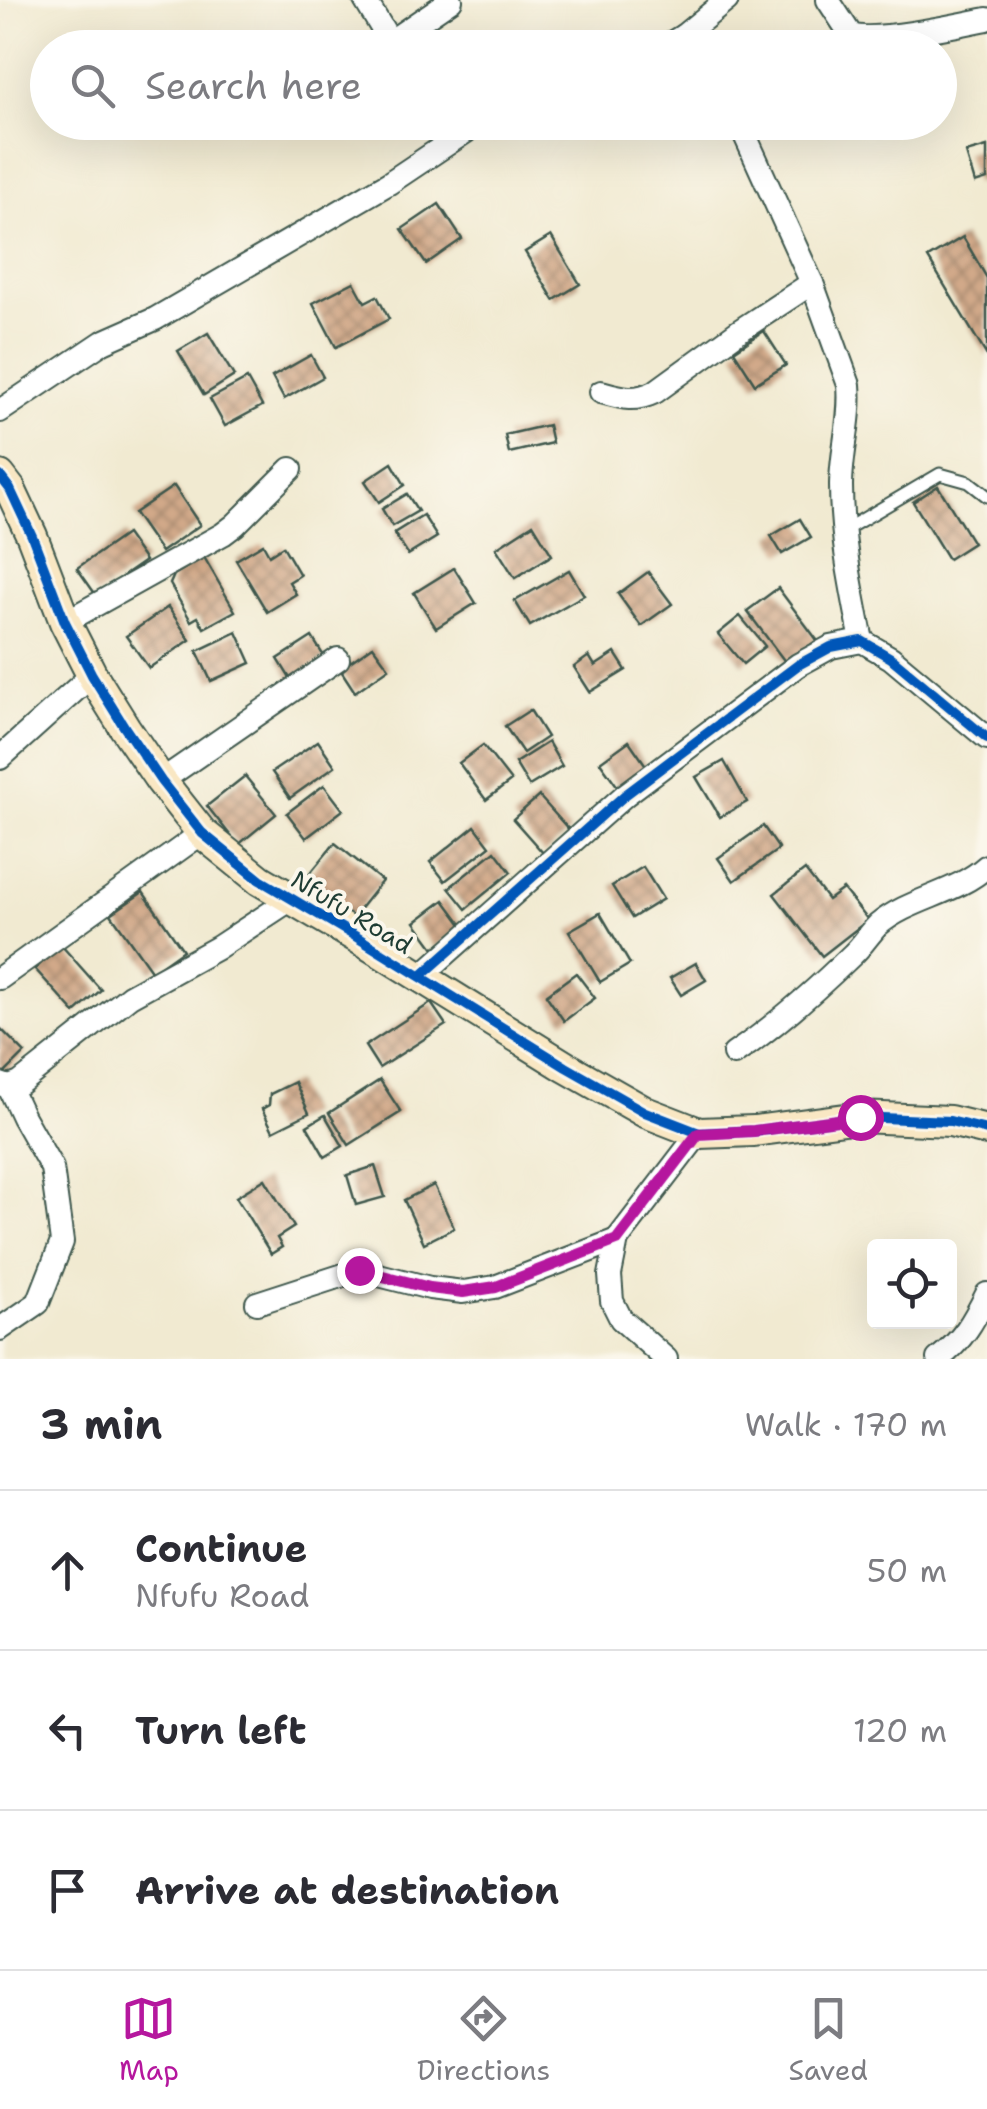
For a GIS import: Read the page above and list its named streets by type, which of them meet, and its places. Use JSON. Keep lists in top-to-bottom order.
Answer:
{
  "streets": {
    "street": ["Nfufu Road"]
  },
  "page": {
    "search": "Search here",
    "heading": ["3 min", "Walk · 170 m"],
    "list": [
      ["Continue", "Nfufu Road", "50 m"],
      ["Turn left", "120 m"],
      "Arrive at destination"
    ],
    "nav": ["Map", "Directions", "Saved"]
  }
}
